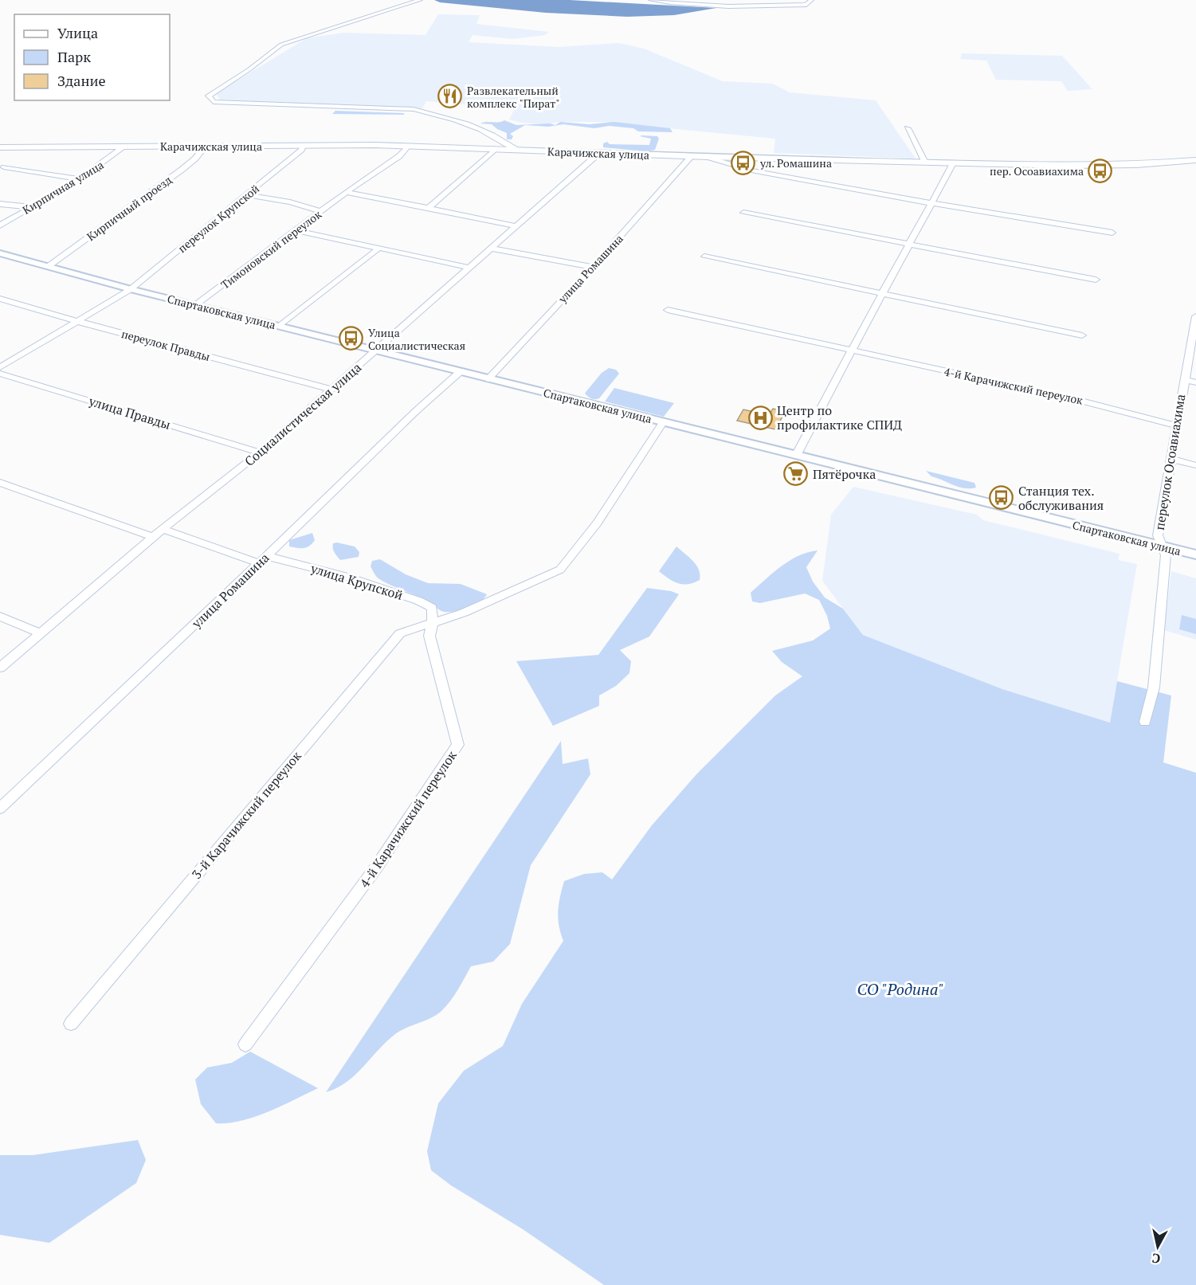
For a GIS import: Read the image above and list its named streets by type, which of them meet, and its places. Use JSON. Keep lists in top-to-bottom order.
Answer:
{
  "streets": {
    "main road": ["Карачижская улица"],
    "street": [
      "Кирпичная улица",
      "Кирпичный проезд",
      "переулок Крупской",
      "Тимоновский переулок",
      "улица Ромашина",
      "Спартаковская улица",
      "переулок Правды",
      "4-й Карачижский переулок",
      "улица Правды",
      "Социалистическая улица",
      "переулок Осоавиахима",
      "улица Крупской",
      "3-й Карачижский переулок"
    ]
  },
  "crossings": [
    ["Карачижская улица", "Кирпичная улица"],
    ["Карачижская улица", "Кирпичный проезд"],
    ["Карачижская улица", "переулок Крупской"],
    ["Карачижская улица", "Тимоновский переулок"],
    ["Карачижская улица", "улица Ромашина"],
    ["Карачижская улица", "Социалистическая улица"],
    ["Кирпичный проезд", "Спартаковская улица"],
    ["переулок Крупской", "Спартаковская улица"],
    ["переулок Крупской", "переулок Правды"],
    ["Тимоновский переулок", "Спартаковская улица"],
    ["улица Ромашина", "Спартаковская улица"],
    ["улица Ромашина", "улица Крупской"],
    ["Спартаковская улица", "Социалистическая улица"],
    ["Спартаковская улица", "переулок Осоавиахима"],
    ["переулок Правды", "Социалистическая улица"],
    ["4-й Карачижский переулок", "переулок Осоавиахима"],
    ["4-й Карачижский переулок", "улица Крупской"],
    ["4-й Карачижский переулок", "3-й Карачижский переулок"],
    ["улица Правды", "Социалистическая улица"],
    ["Социалистическая улица", "улица Крупской"],
    ["улица Крупской", "3-й Карачижский переулок"]
  ],
  "parks": ["СО \"Родина\""],
  "places": {
    "restaurant": ["Развлекательный комплекс \"Пират\""],
    "bus stop": [
      "ул. Ромашина",
      "пер. Осоавиахима",
      "Улица Социалистическая",
      "Станция тех. обслуживания"
    ],
    "hospital": ["Центр по профилактике СПИД"],
    "supermarket": ["Пятёрочка"]
  },
  "legend": ["Улица", "Парк", "Здание"],
  "north": "bottom"
}
